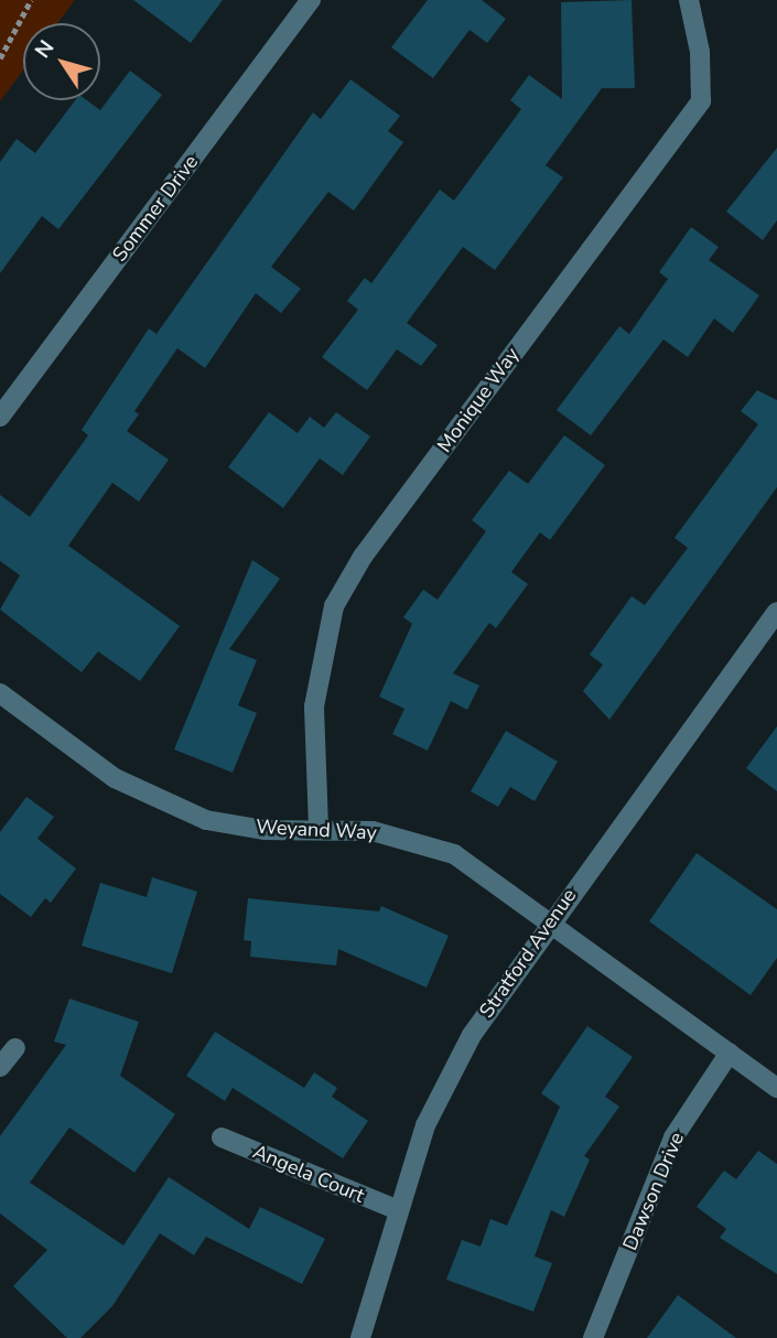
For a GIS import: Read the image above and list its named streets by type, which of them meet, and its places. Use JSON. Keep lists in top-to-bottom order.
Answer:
{
  "streets": {
    "street": [
      "Sommer Drive",
      "Monique Way",
      "Weyand Way",
      "Stratford Avenue",
      "Angela Court",
      "Dawson Drive"
    ]
  },
  "crossings": [
    ["Monique Way", "Weyand Way"],
    ["Weyand Way", "Stratford Avenue"],
    ["Weyand Way", "Dawson Drive"],
    ["Stratford Avenue", "Angela Court"]
  ],
  "north": "top left"
}
